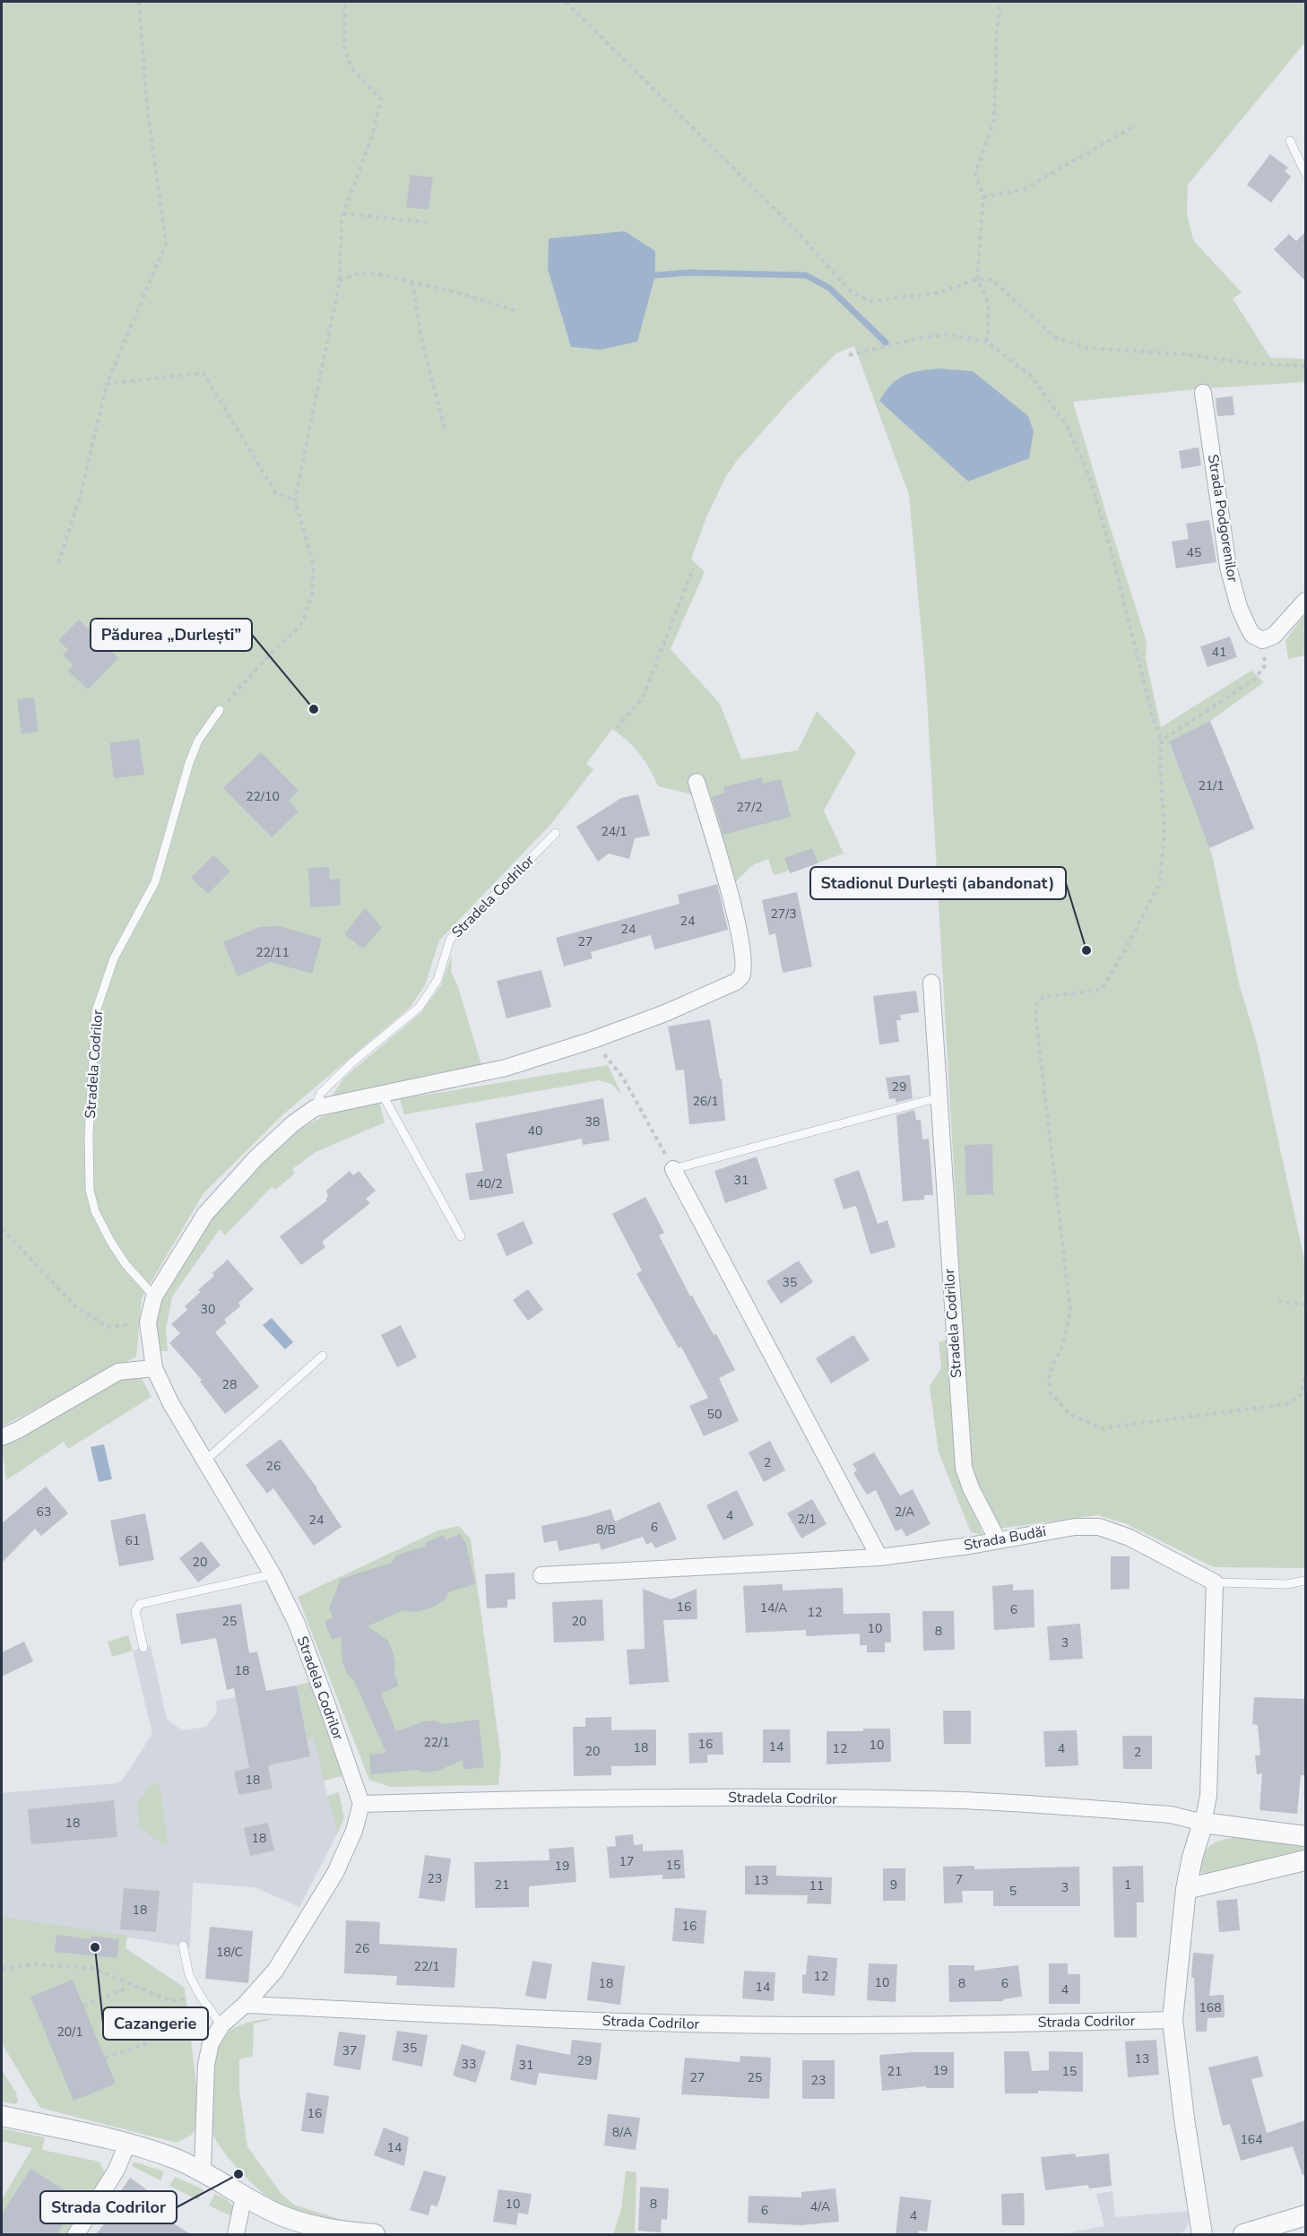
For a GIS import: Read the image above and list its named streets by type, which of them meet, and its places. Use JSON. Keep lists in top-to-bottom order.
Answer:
{
  "streets": {
    "street": [
      "Strada Podgorenilor",
      "Stradela Codrilor",
      "Strada Budăi",
      "Strada Codrilor"
    ]
  },
  "crossings": [
    ["Stradela Codrilor", "Strada Budăi"]
  ],
  "places": [
    "Pădurea „Durlești”",
    "Stadionul Durlești (abandonat)",
    "Cazangerie",
    "Strada Codrilor"
  ],
  "house_numbers": [
    "45",
    "41",
    "21/1",
    "22/10",
    "27/2",
    "24/1",
    "27/3",
    "24",
    "24",
    "27",
    "22/11",
    "29",
    "26/1",
    "38",
    "40",
    "31",
    "40/2",
    "35",
    "30",
    "28",
    "50",
    "2",
    "26",
    "63",
    "2/A",
    "4",
    "2/1",
    "24",
    "6",
    "8/B",
    "61",
    "20",
    "16",
    "14/A",
    "6",
    "12",
    "25",
    "20",
    "10",
    "8",
    "3",
    "18",
    "22/1",
    "16",
    "10",
    "14",
    "18",
    "12",
    "4",
    "20",
    "2",
    "18",
    "18",
    "18",
    "17",
    "15",
    "19",
    "23",
    "7",
    "13",
    "21",
    "9",
    "1",
    "11",
    "3",
    "5",
    "18",
    "16",
    "26",
    "18/C",
    "22/1",
    "12",
    "10",
    "18",
    "8",
    "6",
    "14",
    "4",
    "168",
    "20/1",
    "35",
    "37",
    "13",
    "29",
    "33",
    "31",
    "19",
    "21",
    "15",
    "27",
    "25",
    "23",
    "16",
    "8/A",
    "164",
    "14",
    "10",
    "8",
    "4/A",
    "6",
    "4"
  ]
}
